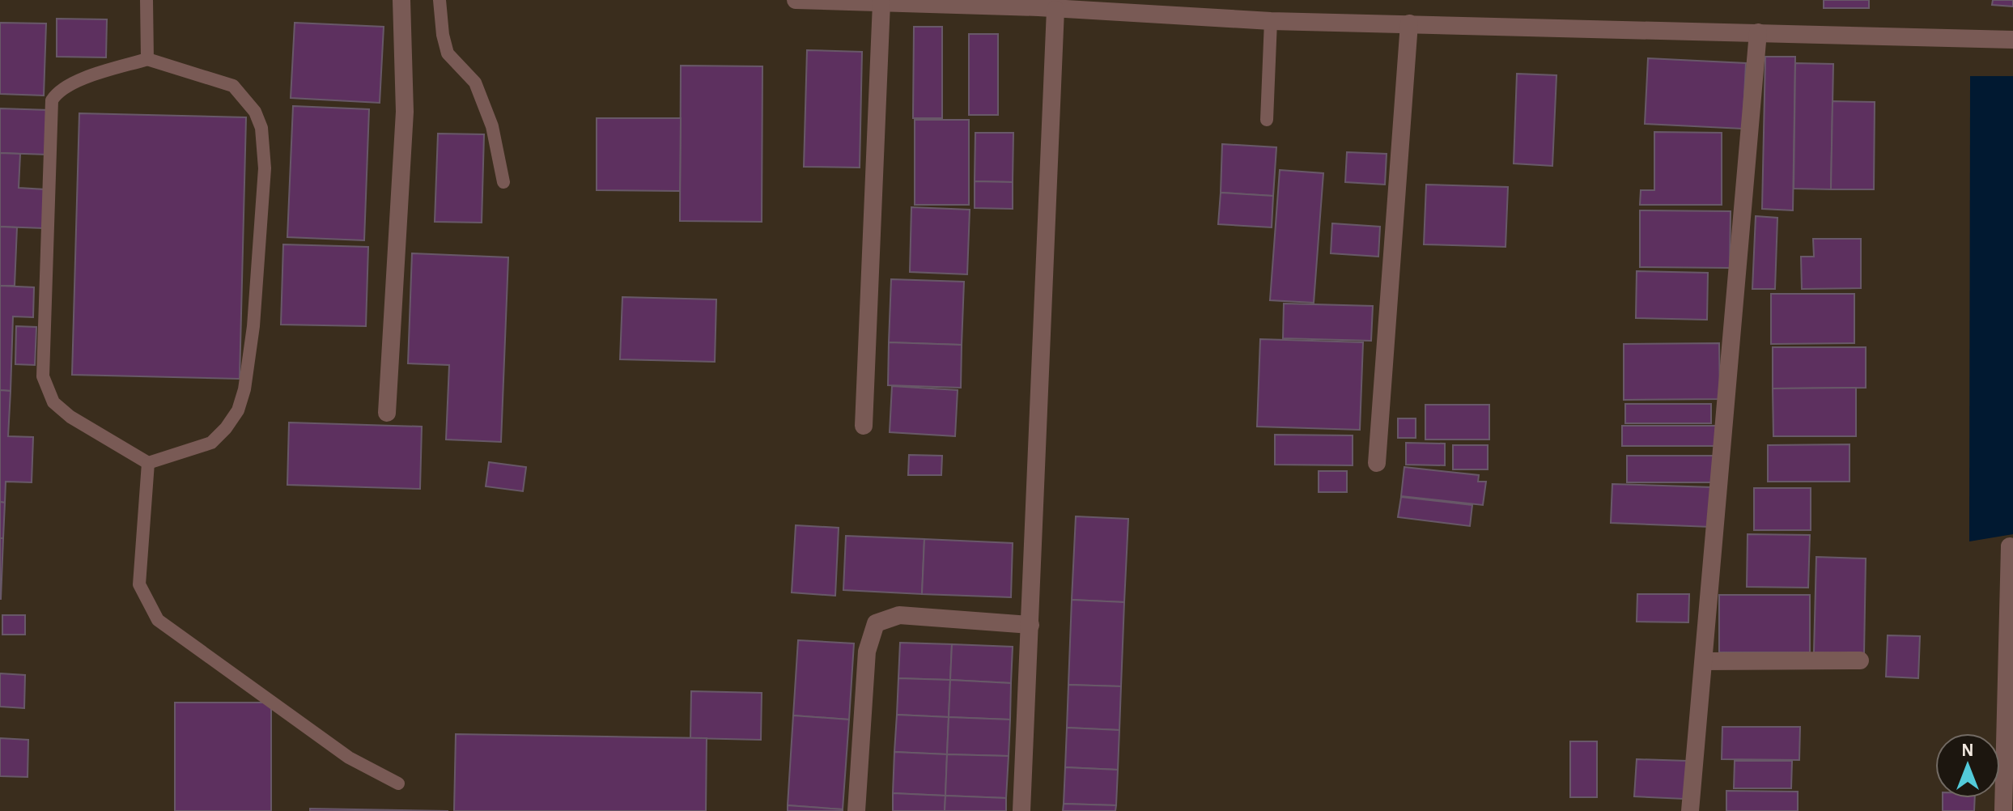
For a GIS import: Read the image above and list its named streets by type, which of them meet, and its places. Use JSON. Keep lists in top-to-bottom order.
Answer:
{
  "north": "top"
}
